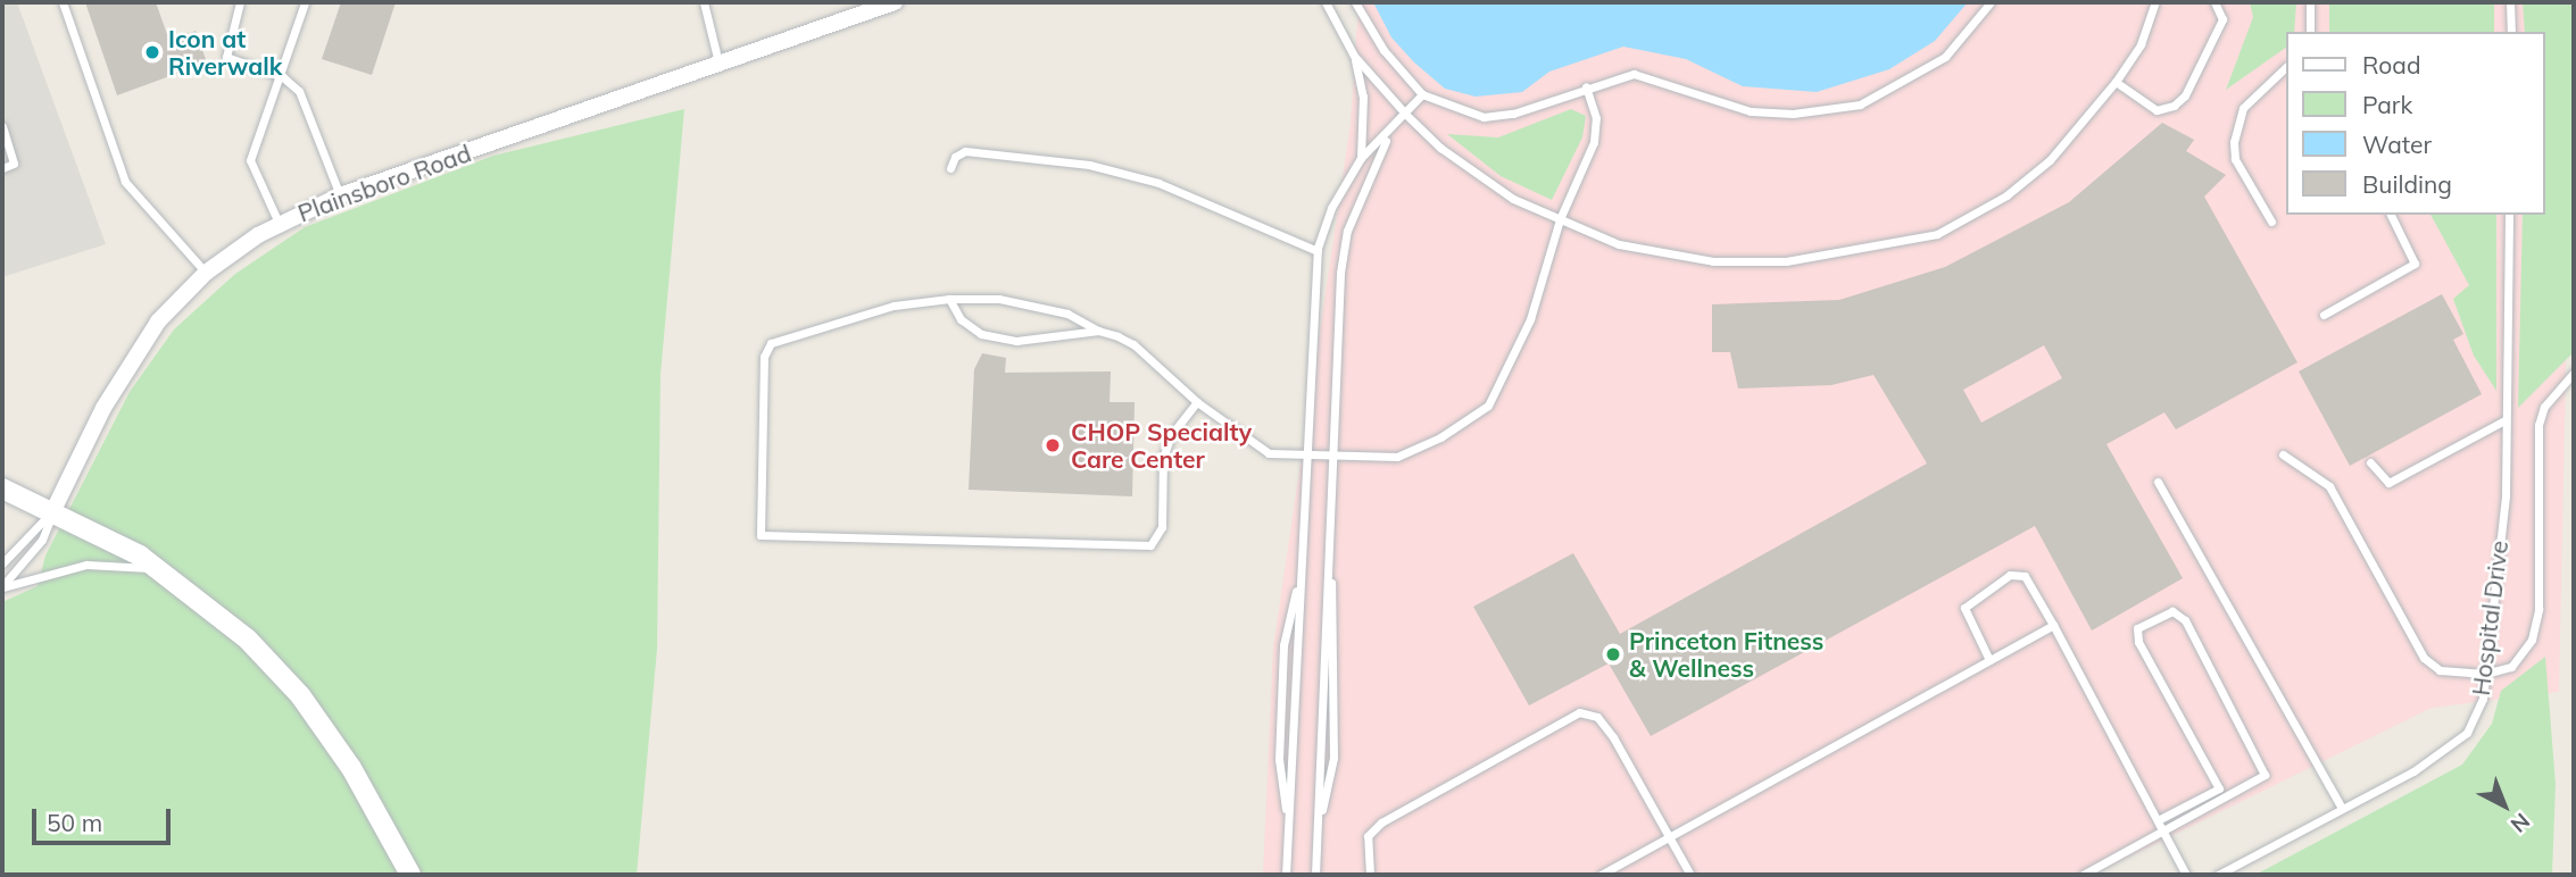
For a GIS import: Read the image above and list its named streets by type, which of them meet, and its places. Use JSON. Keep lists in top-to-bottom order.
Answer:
{
  "streets": {
    "street": ["Plainsboro Road"],
    "lane": ["Hospital Drive"]
  },
  "places": ["Icon at Riverwalk", "CHOP Specialty Care Center", "Princeton Fitness & Wellness"],
  "legend": [
    "Road",
    "Park",
    "Water",
    "Building"
  ],
  "scale_bar": "50 m",
  "north": "bottom right"
}
